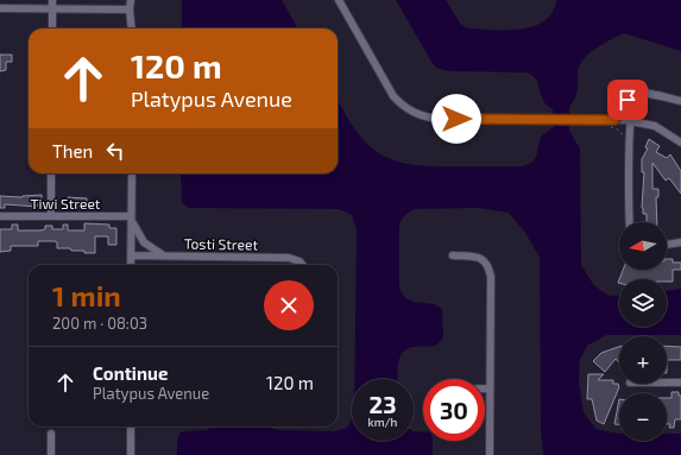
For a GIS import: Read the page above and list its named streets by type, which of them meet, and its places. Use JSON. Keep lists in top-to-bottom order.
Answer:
{
  "streets": {
    "street": ["Tiwi Street", "Tosti Street"]
  },
  "north": "left",
  "page": {
    "turn": ["120 m", "Platypus Avenue"],
    "then": "Then",
    "map_buttons": ["+", "−"],
    "heading": ["1 min", "200 m · 08:03"],
    "list": [
      {
        "name": "Continue",
        "note": "Platypus Avenue",
        "value": "120 m"
      }
    ],
    "speed": "23 km/h",
    "limit": "30"
  }
}
